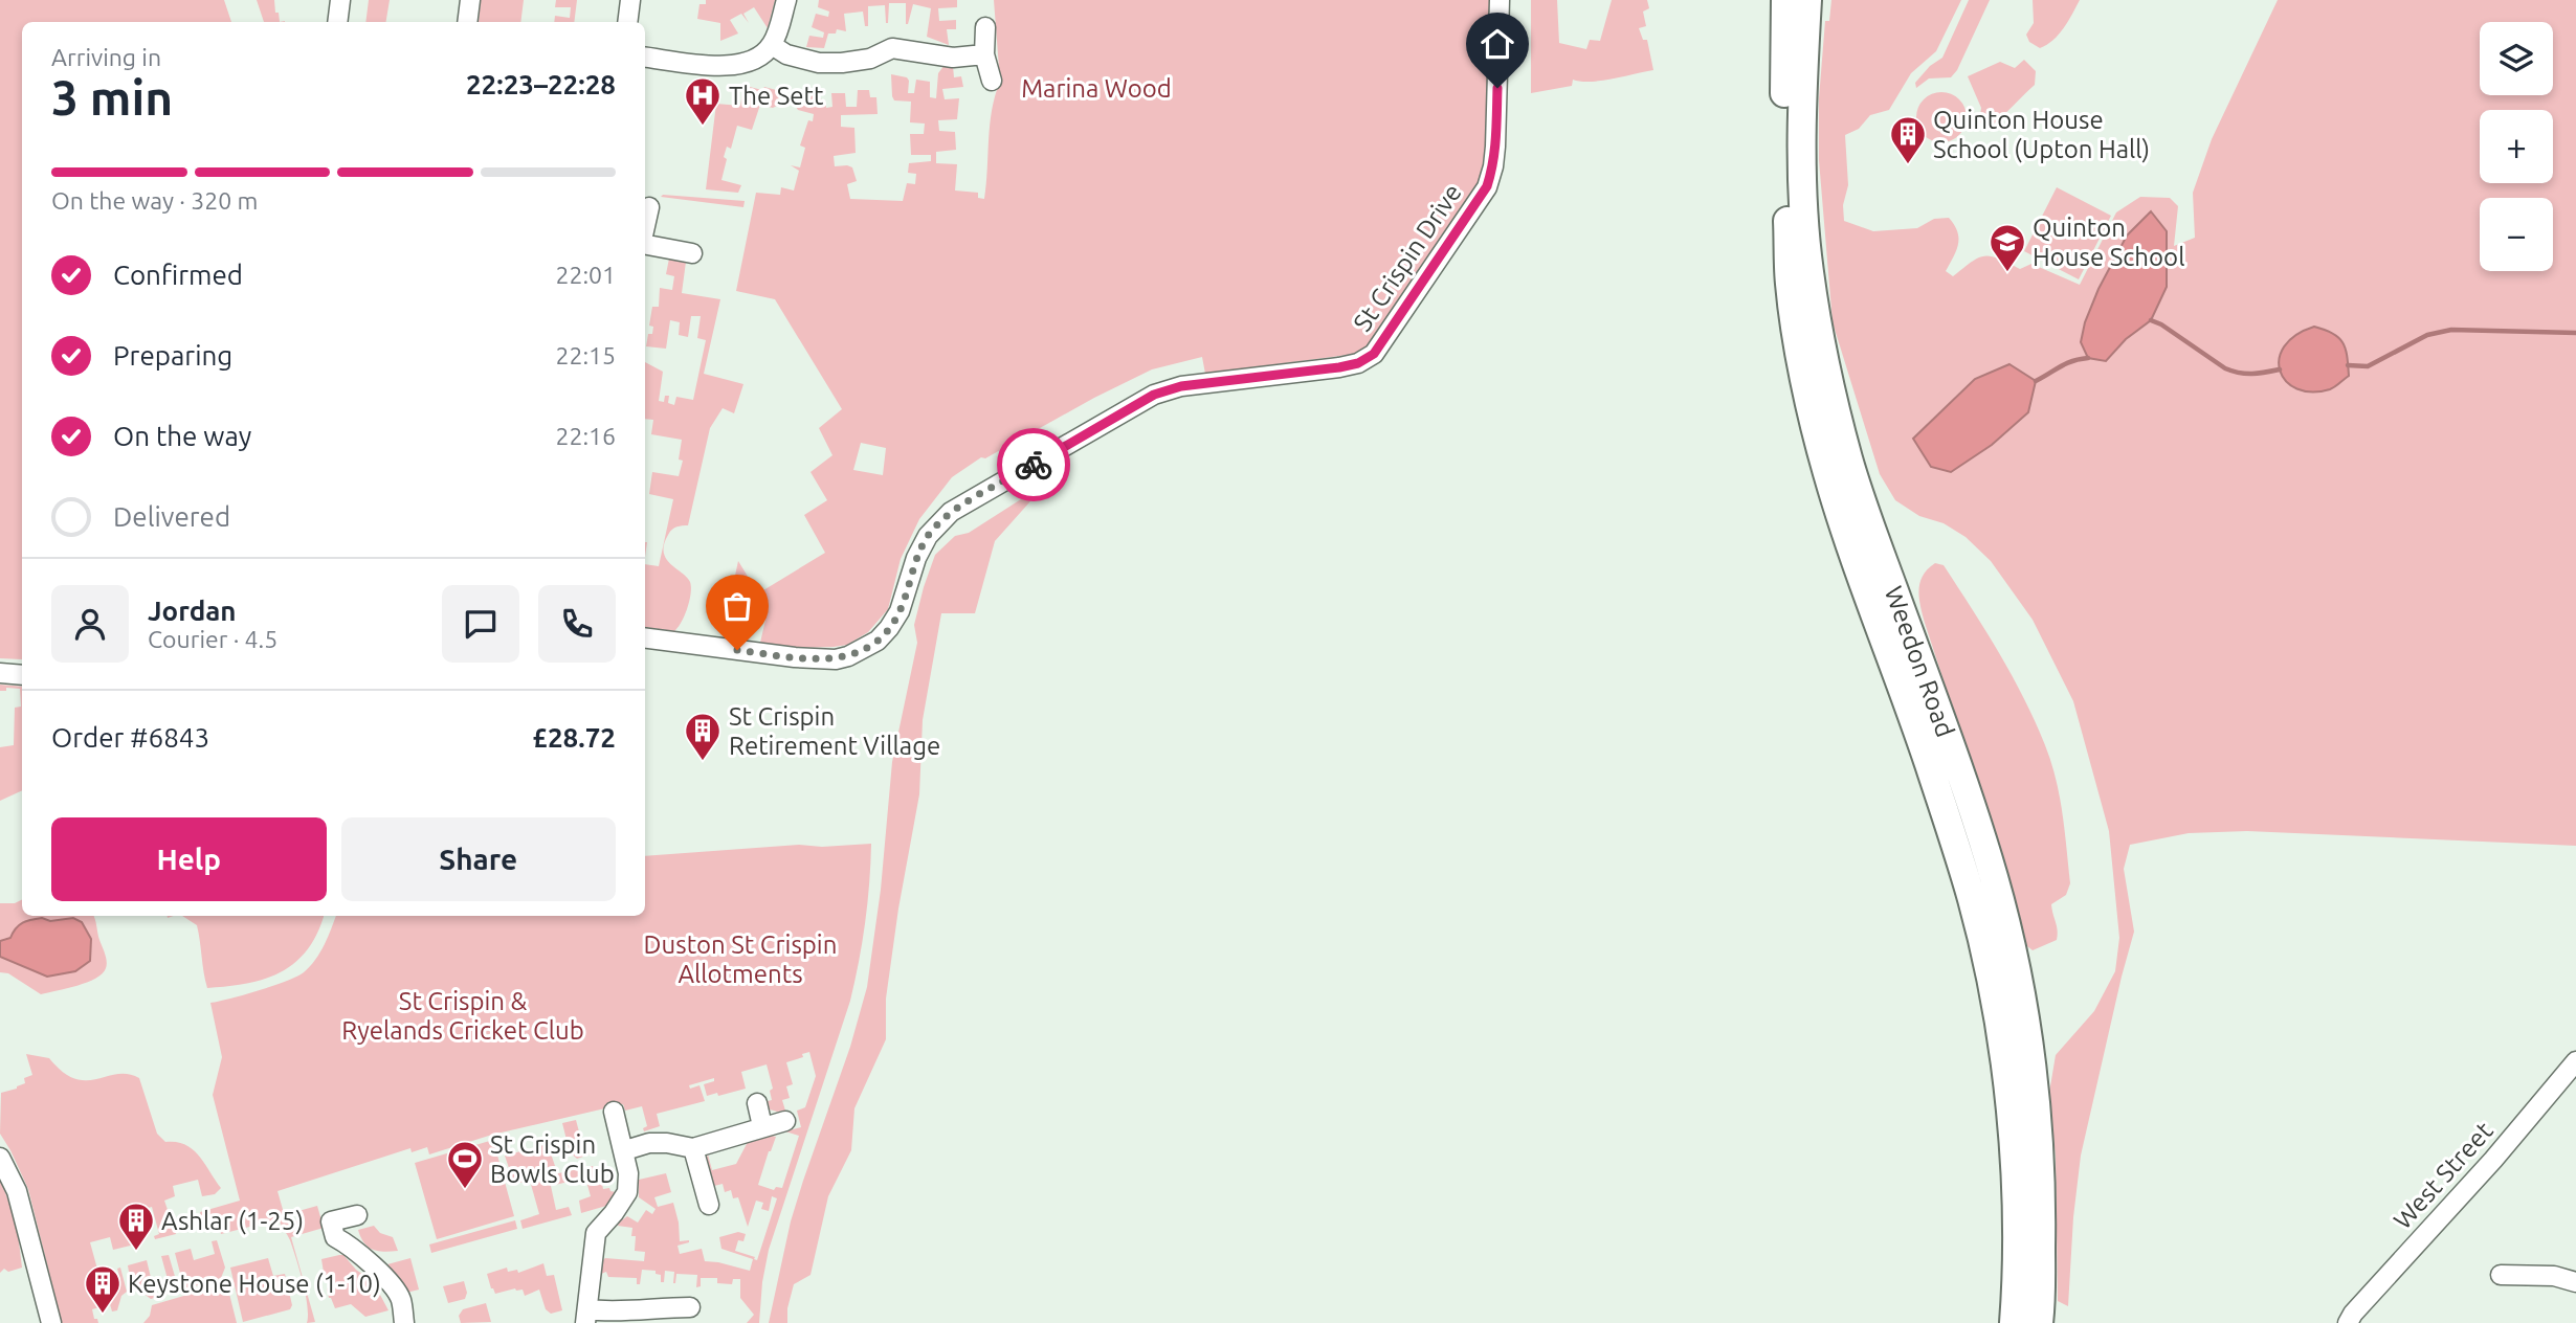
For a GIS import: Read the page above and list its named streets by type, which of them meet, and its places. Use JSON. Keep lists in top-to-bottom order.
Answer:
{
  "streets": {
    "highway": ["Weedon Road"],
    "street": ["St Crispin Drive", "West Street"]
  },
  "parks": ["Marina Wood", "Duston St Crispin Allotments", "St Crispin & Ryelands Cricket Club"],
  "places": {
    "hospital": ["The Sett"],
    "building": [
      "Quinton House School (Upton Hall)",
      "St Crispin Retirement Village",
      "Ashlar (1-25)",
      "Keystone House (1-10)"
    ],
    "school or university": ["Quinton House School"],
    "sports": ["St Crispin Bowls Club"]
  },
  "page": {
    "map_buttons": ["+", "−"],
    "heading": ["3 min", "Arriving in", "22:23–22:28"],
    "panel": [
      "Jordan",
      "Courier · 4.5",
      "Order #6843",
      "£28.72"
    ],
    "bar": "On the way · 320 m",
    "list": [
      ["Confirmed", "22:01"],
      ["Preparing", "22:15"],
      ["On the way", "22:16"],
      "Delivered"
    ],
    "buttons": ["Help", "Share"]
  }
}
